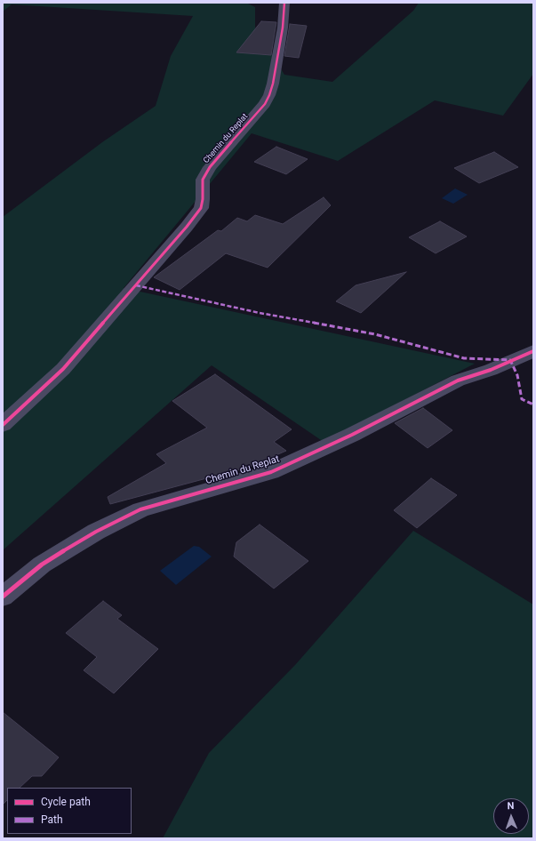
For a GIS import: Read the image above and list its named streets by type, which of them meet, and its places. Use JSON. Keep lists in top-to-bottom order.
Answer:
{
  "streets": {
    "street": ["Chemin du Replat"]
  },
  "legend": ["Cycle path", "Path"],
  "north": "top"
}
